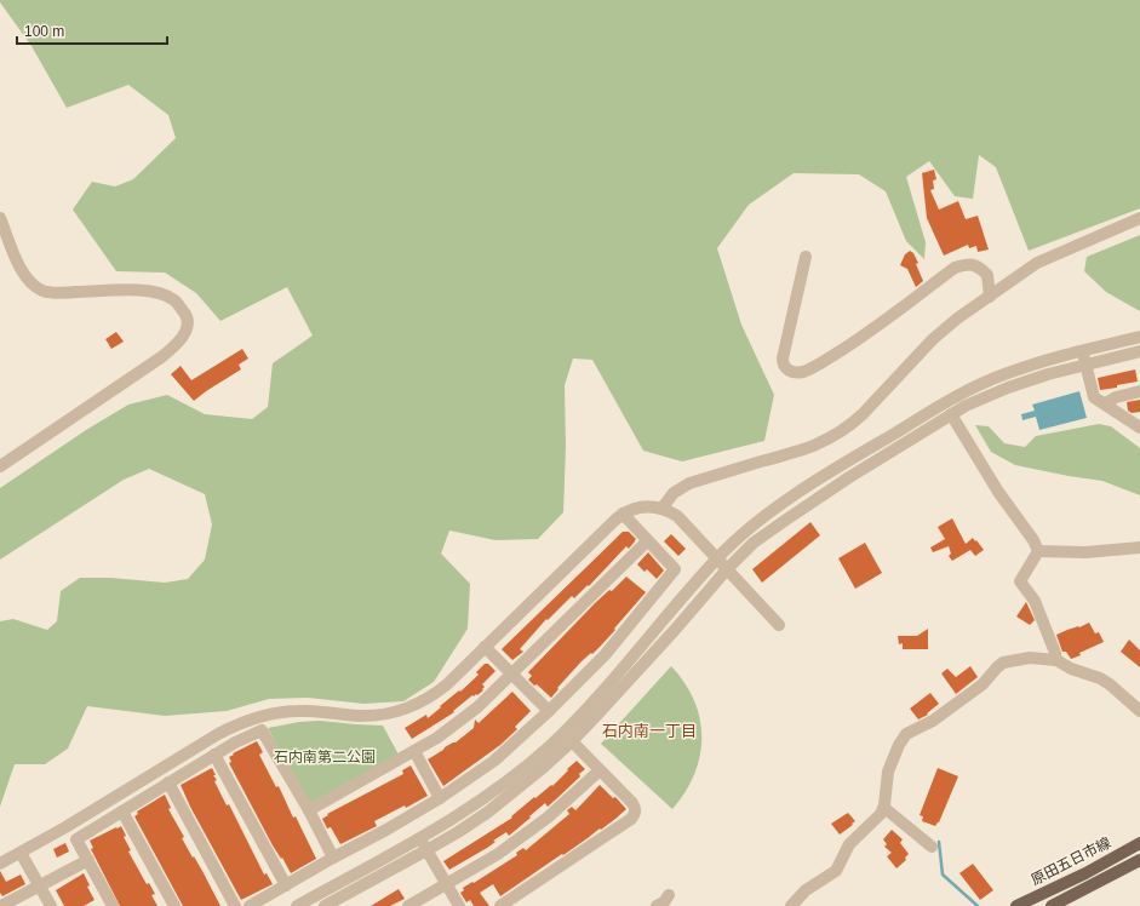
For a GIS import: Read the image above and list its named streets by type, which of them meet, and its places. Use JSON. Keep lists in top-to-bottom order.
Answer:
{
  "streets": {
    "main road": ["原田五日市線"]
  },
  "districts": ["石内南一丁目"],
  "parks": ["石内南第二公園"],
  "scale_bar": "100 m"
}
